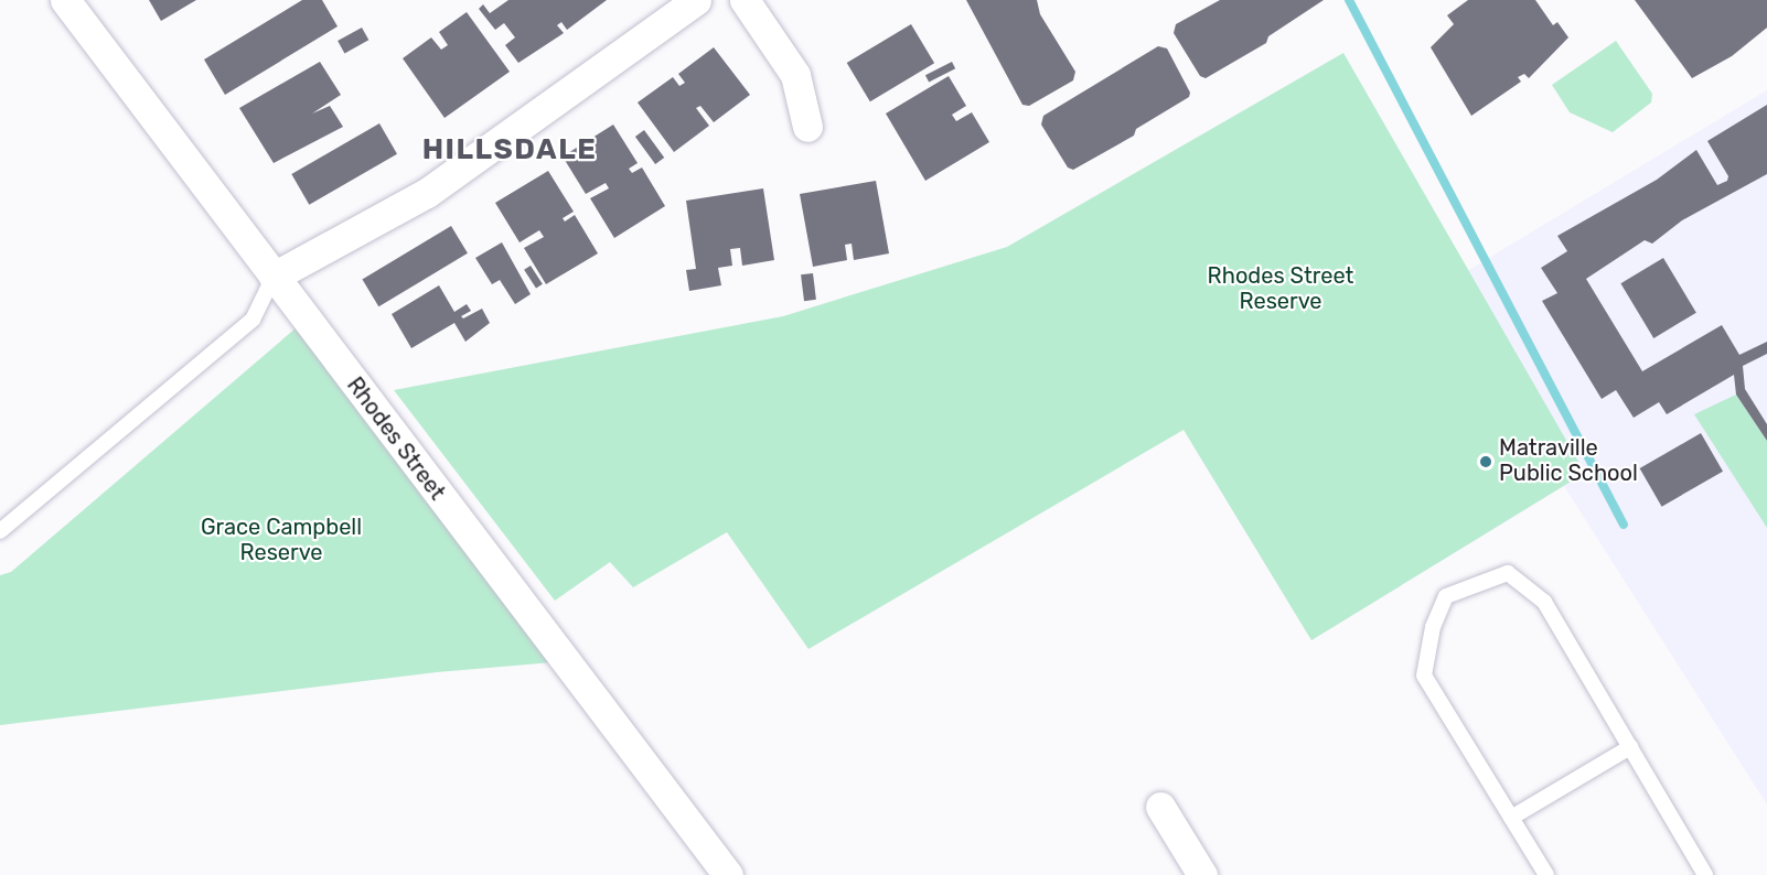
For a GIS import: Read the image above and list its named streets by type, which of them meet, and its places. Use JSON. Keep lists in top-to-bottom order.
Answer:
{
  "streets": {
    "street": ["Rhodes Street"]
  },
  "districts": ["HILLSDALE"],
  "parks": ["Rhodes Street Reserve", "Grace Campbell Reserve"],
  "places": ["Matraville Public School"]
}
